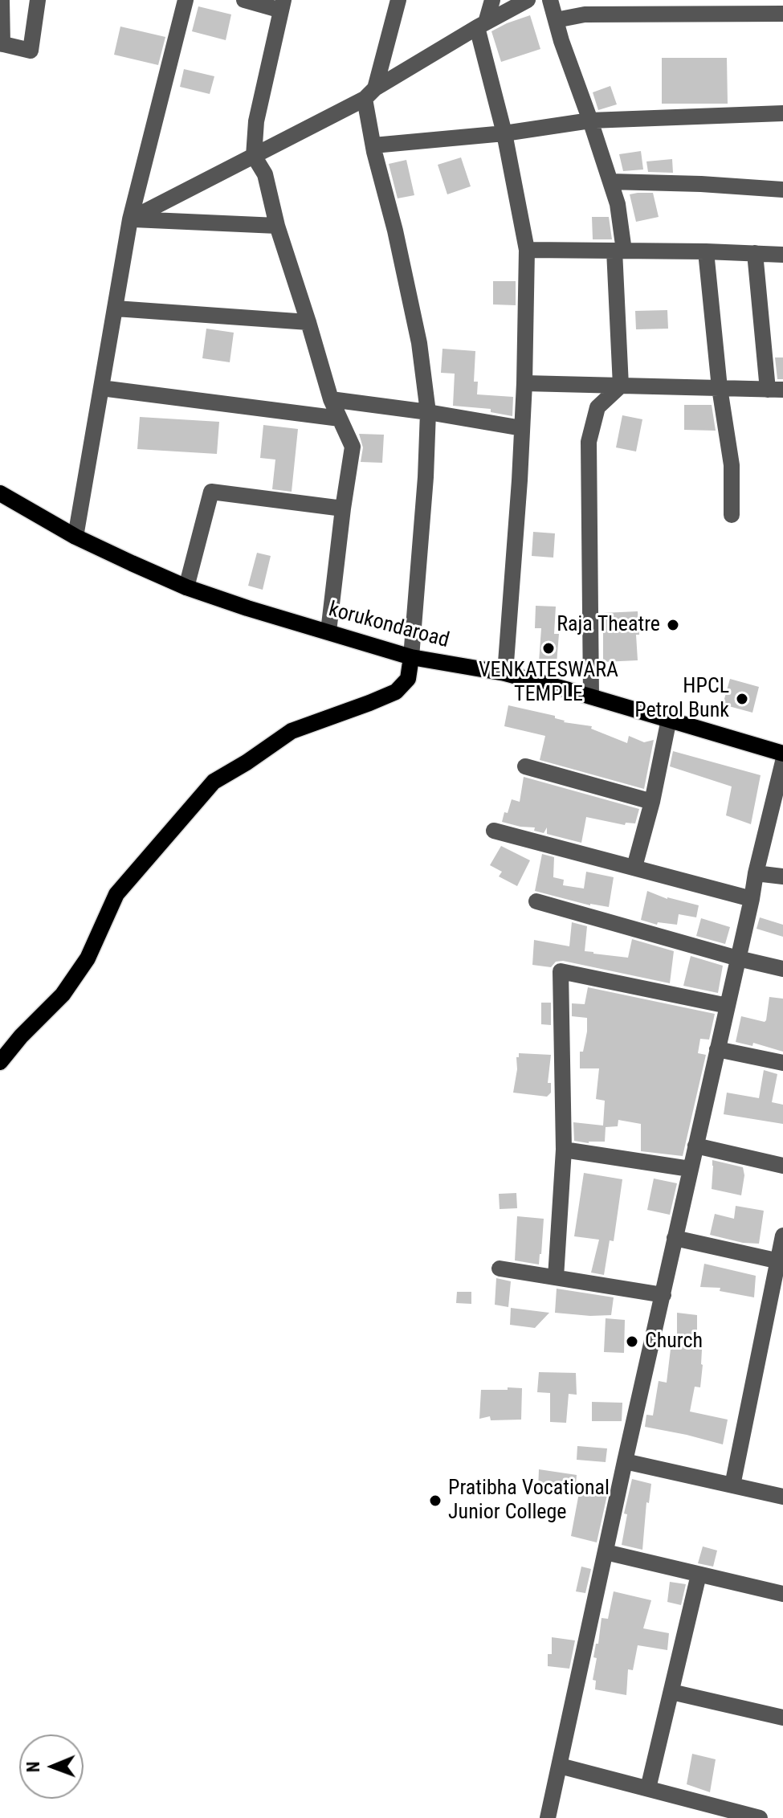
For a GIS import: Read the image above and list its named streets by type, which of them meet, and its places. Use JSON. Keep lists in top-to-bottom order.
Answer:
{
  "streets": {
    "main road": ["korukondaroad"]
  },
  "places": [
    "Raja Theatre",
    "VENKATESWARA TEMPLE",
    "HPCL Petrol Bunk",
    "Church",
    "Pratibha Vocational Junior College"
  ],
  "north": "left"
}
